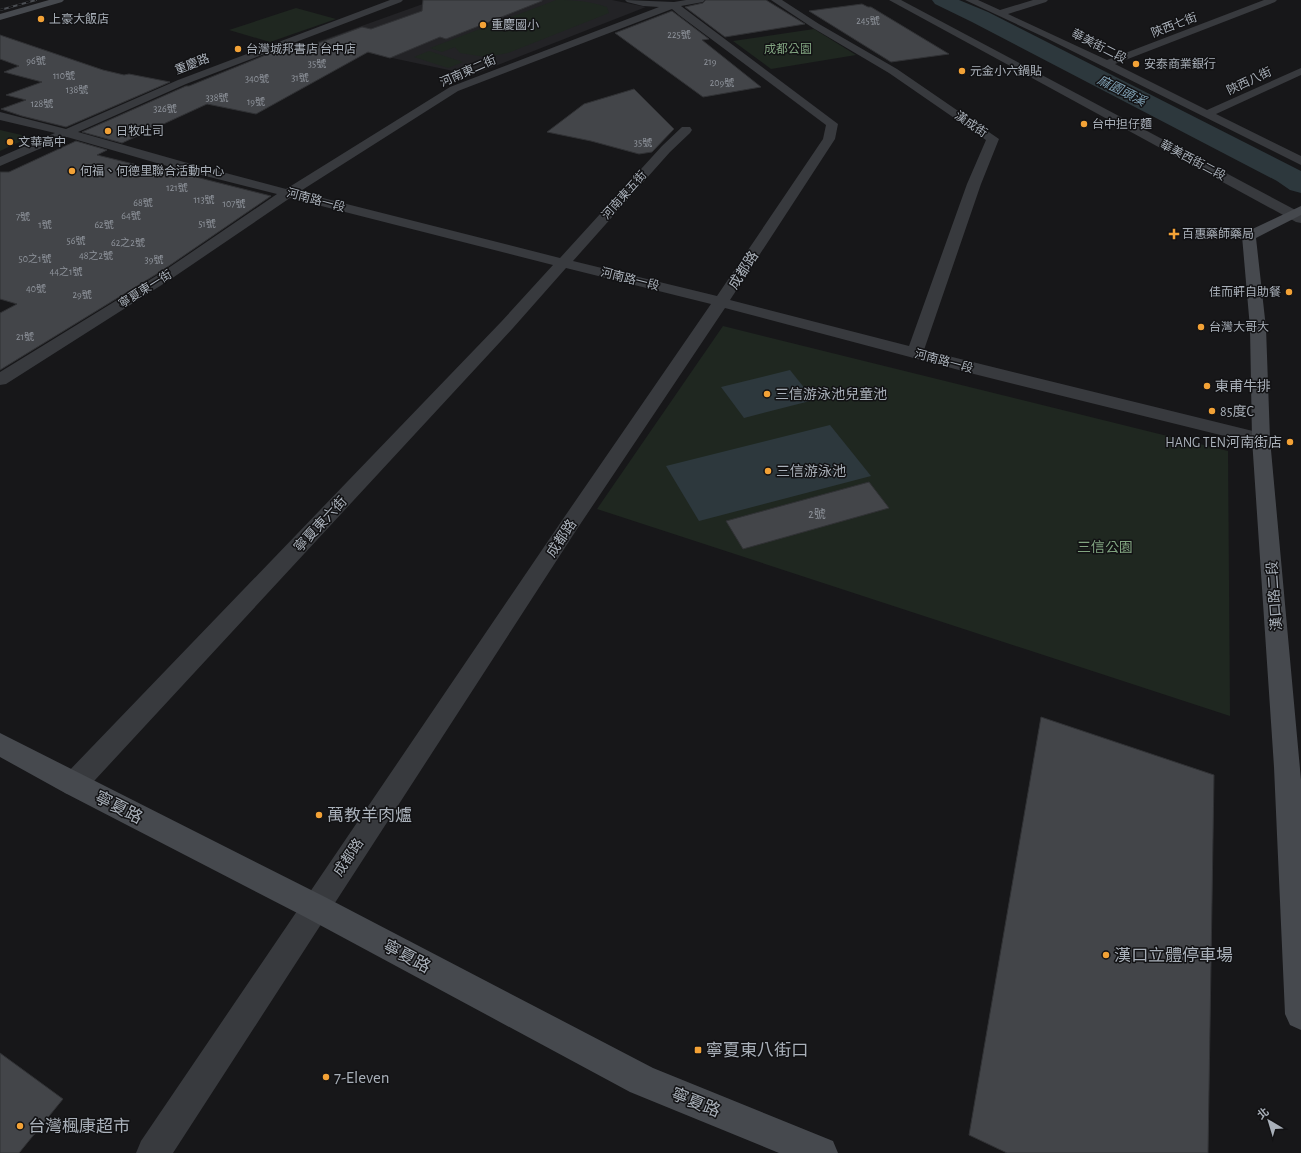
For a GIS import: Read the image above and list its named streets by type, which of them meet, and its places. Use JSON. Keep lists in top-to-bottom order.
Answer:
{
  "streets": {
    "street": [
      "陜西七街",
      "華美街二段",
      "重慶路",
      "河南東二街",
      "陝西八街",
      "漢成街",
      "華美西街二段",
      "河南東五街",
      "河南路一段",
      "成都路",
      "寧夏東一街",
      "寧夏東六街",
      "漢口路二段",
      "寧夏路"
    ]
  },
  "crossings": [
    ["陜西七街", "華美街二段"],
    ["華美街二段", "陝西八街"],
    ["重慶路", "河南路一段"],
    ["河南東二街", "河南路一段"],
    ["河南東二街", "成都路"],
    ["河南東二街", "寧夏東一街"],
    ["漢成街", "河南路一段"],
    ["華美西街二段", "漢口路二段"],
    ["河南東五街", "河南路一段"],
    ["河南東五街", "寧夏東六街"],
    ["河南路一段", "成都路"],
    ["河南路一段", "寧夏東一街"],
    ["河南路一段", "寧夏東六街"],
    ["河南路一段", "漢口路二段"],
    ["成都路", "寧夏路"],
    ["寧夏東六街", "寧夏路"]
  ],
  "water": ["麻園頭溪"],
  "parks": ["成都公園", "三信公園"],
  "places": {
    "other": [
      "上豪大飯店",
      "重慶國小",
      "台灣城邦書店 台中店",
      "安泰商業銀行",
      "元金小六鍋貼",
      "台中担仔麵",
      "日牧吐司",
      "文華高中",
      "何福、何德里聯合活動中心",
      "佳而軒自助餐",
      "台灣大哥大",
      "東甫牛排",
      "三信游泳池兒童池",
      "85度C",
      "HANG TEN河南街店",
      "三信游泳池",
      "萬教羊肉爐",
      "漢口立體停車場",
      "7-Eleven",
      "台灣楓康超市"
    ],
    "health": ["百惠藥師藥局"],
    "transit": ["寧夏東八街口"]
  },
  "house_numbers": [
    "245號",
    "225號",
    "96號",
    "219",
    "35號",
    "110號",
    "31號",
    "340號",
    "209號",
    "138號",
    "338號",
    "19號",
    "128號",
    "326號",
    "35號",
    "121號",
    "113號",
    "68號",
    "107號",
    "64號",
    "7號",
    "51號",
    "1號",
    "62號",
    "56號",
    "62之2號",
    "48之2號",
    "50之1號",
    "39號",
    "44之1號",
    "40號",
    "29號",
    "21號",
    "2號"
  ],
  "north": "top left"
}
